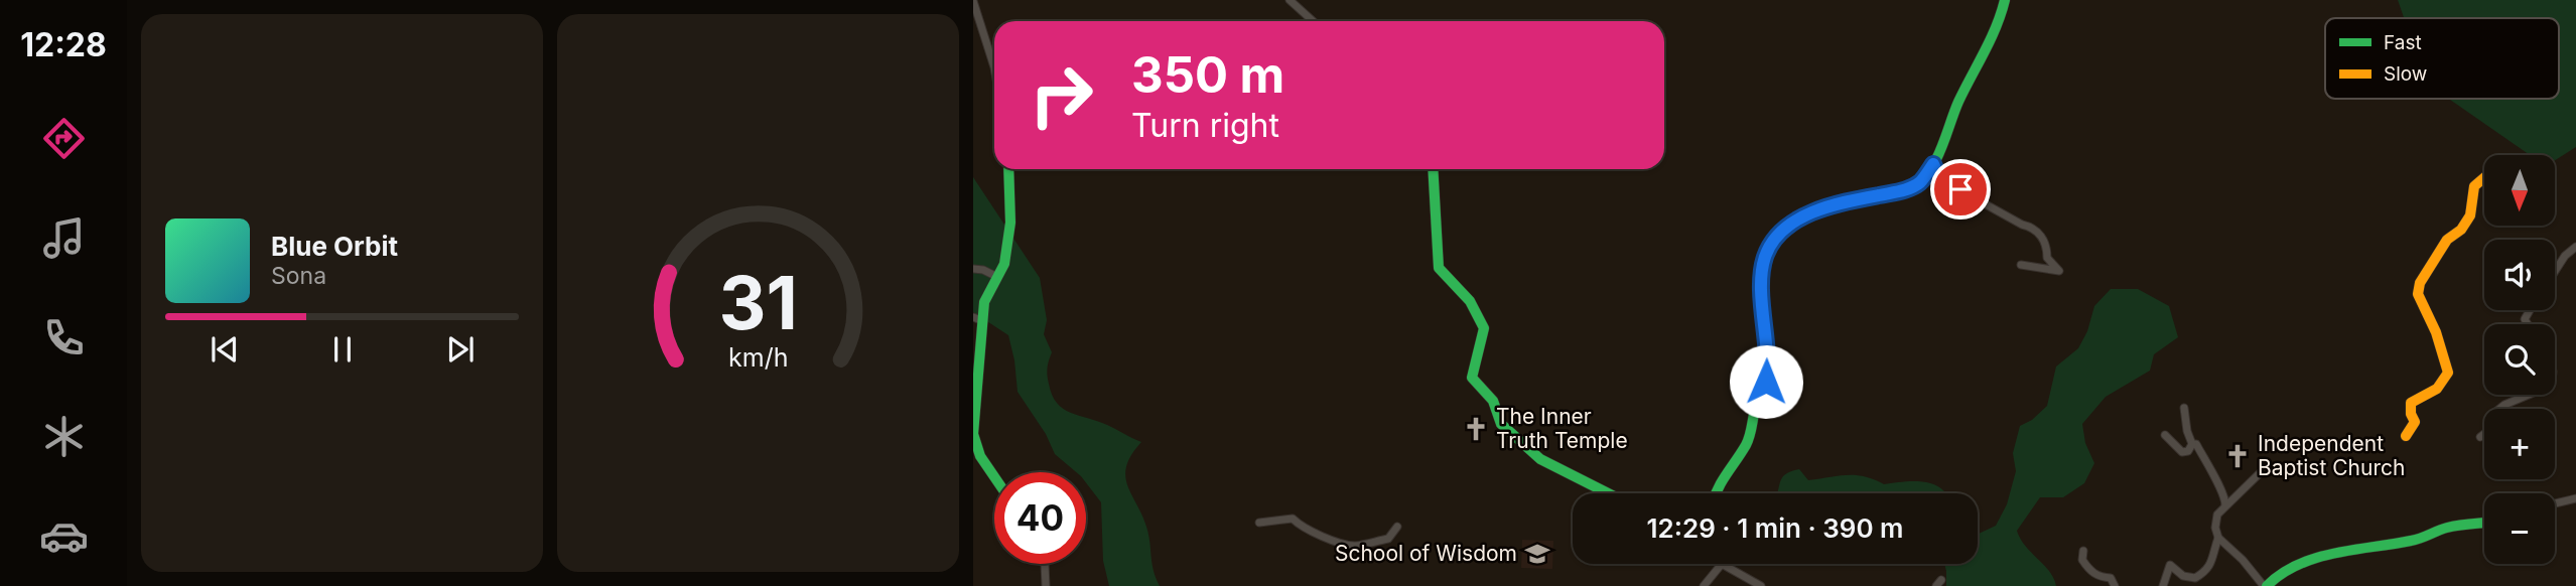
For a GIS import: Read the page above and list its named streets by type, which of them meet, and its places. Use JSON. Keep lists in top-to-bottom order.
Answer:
{
  "places": {
    "church": ["The Inner Truth Temple", "Independent Baptist Church"],
    "school or university": ["School of Wisdom"]
  },
  "legend": ["Fast", "Slow"],
  "north": "bottom",
  "page": {
    "tabs": "12:28",
    "turn": ["350 m", "Turn right"],
    "map_buttons": ["+", "−"],
    "song": ["Blue Orbit", "Sona"],
    "limit": "40",
    "trip": "12:29 · 1 min · 390 m",
    "gauge": ["31", "km/h"]
  }
}
